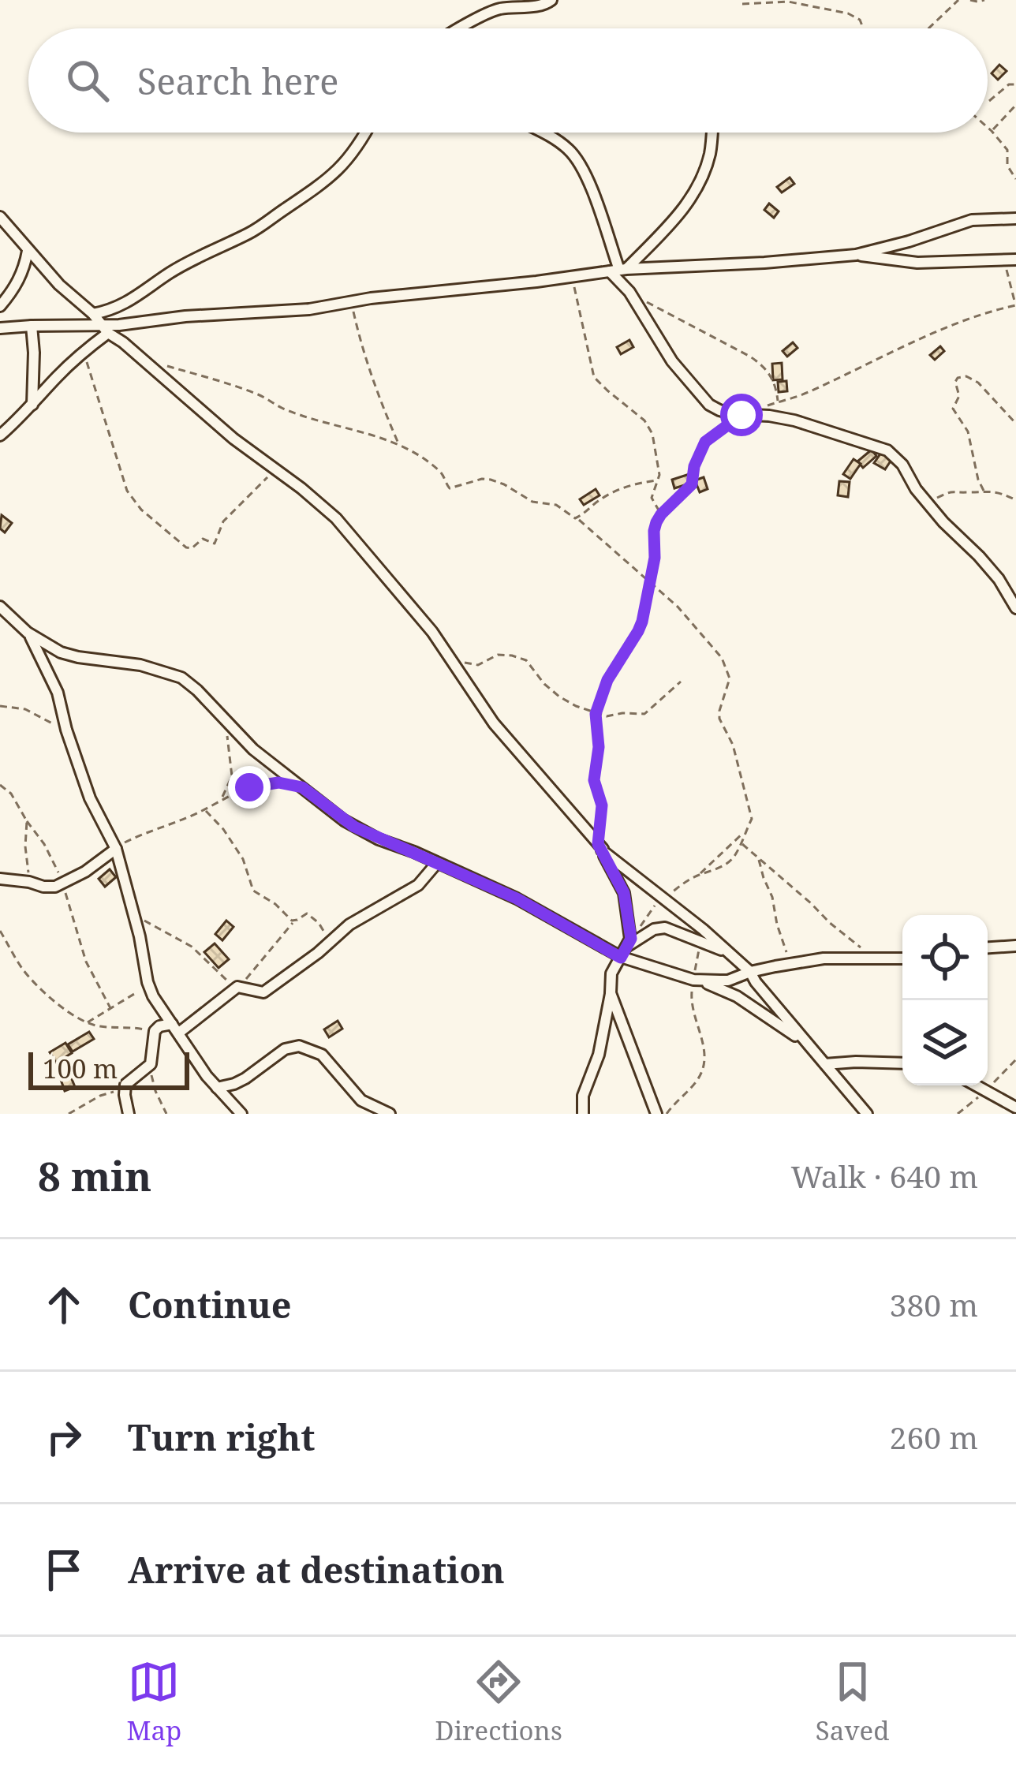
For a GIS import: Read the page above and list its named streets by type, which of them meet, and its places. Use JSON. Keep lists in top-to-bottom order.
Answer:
{
  "scale_bar": "100 m",
  "page": {
    "search": "Search here",
    "scale": "100 m",
    "heading": ["8 min", "Walk · 640 m"],
    "list": [
      ["Continue", "380 m"],
      ["Turn right", "260 m"],
      "Arrive at destination"
    ],
    "nav": ["Map", "Directions", "Saved"]
  }
}
